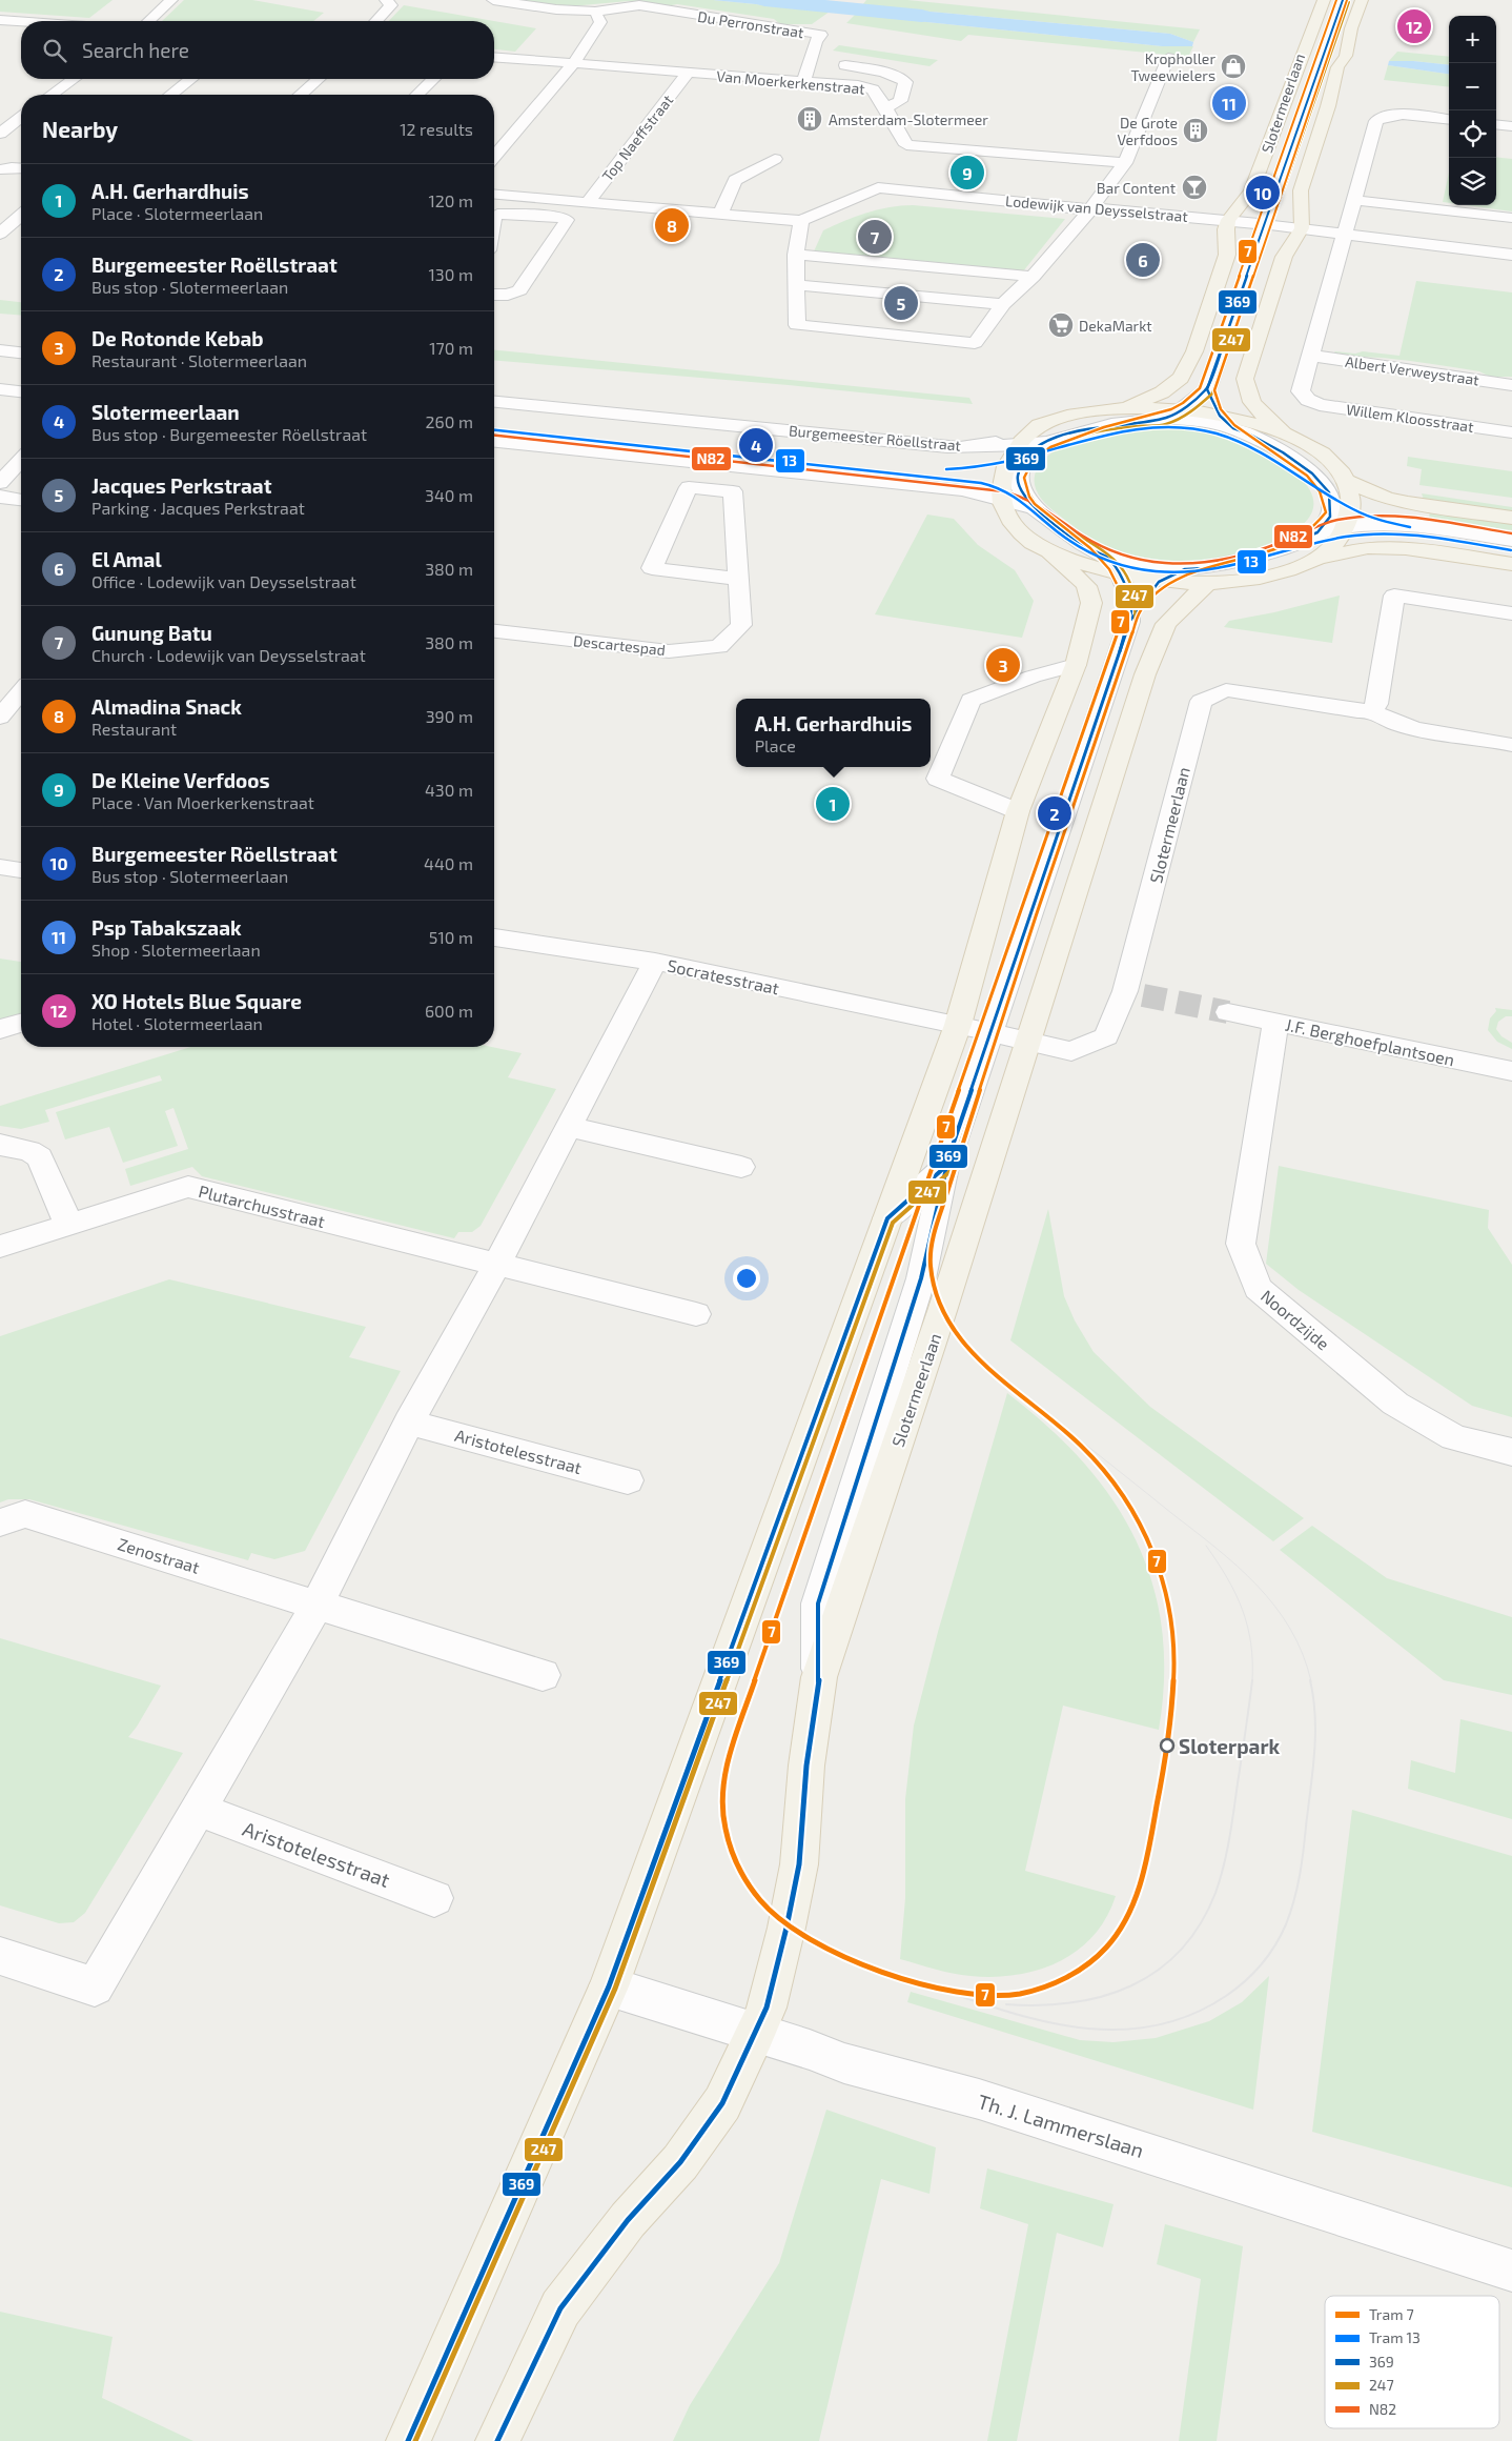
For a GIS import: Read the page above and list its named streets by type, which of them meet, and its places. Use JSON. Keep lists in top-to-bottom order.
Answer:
{
  "streets": {
    "main road": ["Slotermeerlaan"],
    "street": [
      "Du Perronstraat",
      "Van Moerkerkenstraat",
      "Top Naeffstraat",
      "Lodewijk van Deysselstraat",
      "Albert Verweystraat",
      "Willem Kloosstraat",
      "Burgemeester Röellstraat",
      "Descartespad",
      "Socratesstraat",
      "J.F. Berghoefplantsoen",
      "Plutarchusstraat",
      "Noordzijde",
      "Aristotelesstraat",
      "Zenostraat",
      "Th. J. Lammerslaan"
    ]
  },
  "crossings": [
    ["Du Perronstraat", "Van Moerkerkenstraat"],
    ["Van Moerkerkenstraat", "Top Naeffstraat"],
    ["Slotermeerlaan", "Lodewijk van Deysselstraat"],
    ["Slotermeerlaan", "Socratesstraat"],
    ["Slotermeerlaan", "Th. J. Lammerslaan"],
    ["Top Naeffstraat", "Lodewijk van Deysselstraat"],
    ["Albert Verweystraat", "Willem Kloosstraat"],
    ["J.F. Berghoefplantsoen", "Noordzijde"]
  ],
  "places": {
    "shop": ["Kropholler Tweewielers"],
    "building": ["Amsterdam-Slotermeer", "De Grote Verfdoos"],
    "bar": ["Bar Content"],
    "supermarket": ["DekaMarkt"],
    "other": ["Sloterpark"]
  },
  "lines": [
    "tram line 7",
    "transit line 369",
    "transit line 247",
    "tram line 13",
    "transit line N82"
  ],
  "legend": [
    "Tram 7",
    "Tram 13",
    "369",
    "247",
    "N82"
  ],
  "page": {
    "pins": [
      "12",
      "11",
      "9",
      "10",
      "8",
      "7",
      "6",
      "5",
      "4",
      "3",
      "1",
      "2"
    ],
    "map_buttons": ["+", "−"],
    "search": "Search here",
    "heading": ["Nearby", "12 results"],
    "list": [
      {
        "mark": "1",
        "name": "A.H. Gerhardhuis",
        "note": "Place · Slotermeerlaan",
        "value": "120 m"
      },
      {
        "mark": "2",
        "name": "Burgemeester Roëllstraat",
        "note": "Bus stop · Slotermeerlaan",
        "value": "130 m"
      },
      {
        "mark": "3",
        "name": "De Rotonde Kebab",
        "note": "Restaurant · Slotermeerlaan",
        "value": "170 m"
      },
      {
        "mark": "4",
        "name": "Slotermeerlaan",
        "note": "Bus stop · Burgemeester Röellstraat",
        "value": "260 m"
      },
      {
        "mark": "5",
        "name": "Jacques Perkstraat",
        "note": "Parking · Jacques Perkstraat",
        "value": "340 m"
      },
      {
        "mark": "6",
        "name": "El Amal",
        "note": "Office · Lodewijk van Deysselstraat",
        "value": "380 m"
      },
      {
        "mark": "7",
        "name": "Gunung Batu",
        "note": "Church · Lodewijk van Deysselstraat",
        "value": "380 m"
      },
      {
        "mark": "8",
        "name": "Almadina Snack",
        "note": "Restaurant",
        "value": "390 m"
      },
      {
        "mark": "9",
        "name": "De Kleine Verfdoos",
        "note": "Place · Van Moerkerkenstraat",
        "value": "430 m"
      },
      {
        "mark": "10",
        "name": "Burgemeester Röellstraat",
        "note": "Bus stop · Slotermeerlaan",
        "value": "440 m"
      },
      {
        "mark": "11",
        "name": "Psp Tabakszaak",
        "note": "Shop · Slotermeerlaan",
        "value": "510 m"
      },
      {
        "mark": "12",
        "name": "XO Hotels Blue Square",
        "note": "Hotel · Slotermeerlaan",
        "value": "600 m"
      }
    ],
    "popup": ["A.H. Gerhardhuis", "Place"]
  }
}
